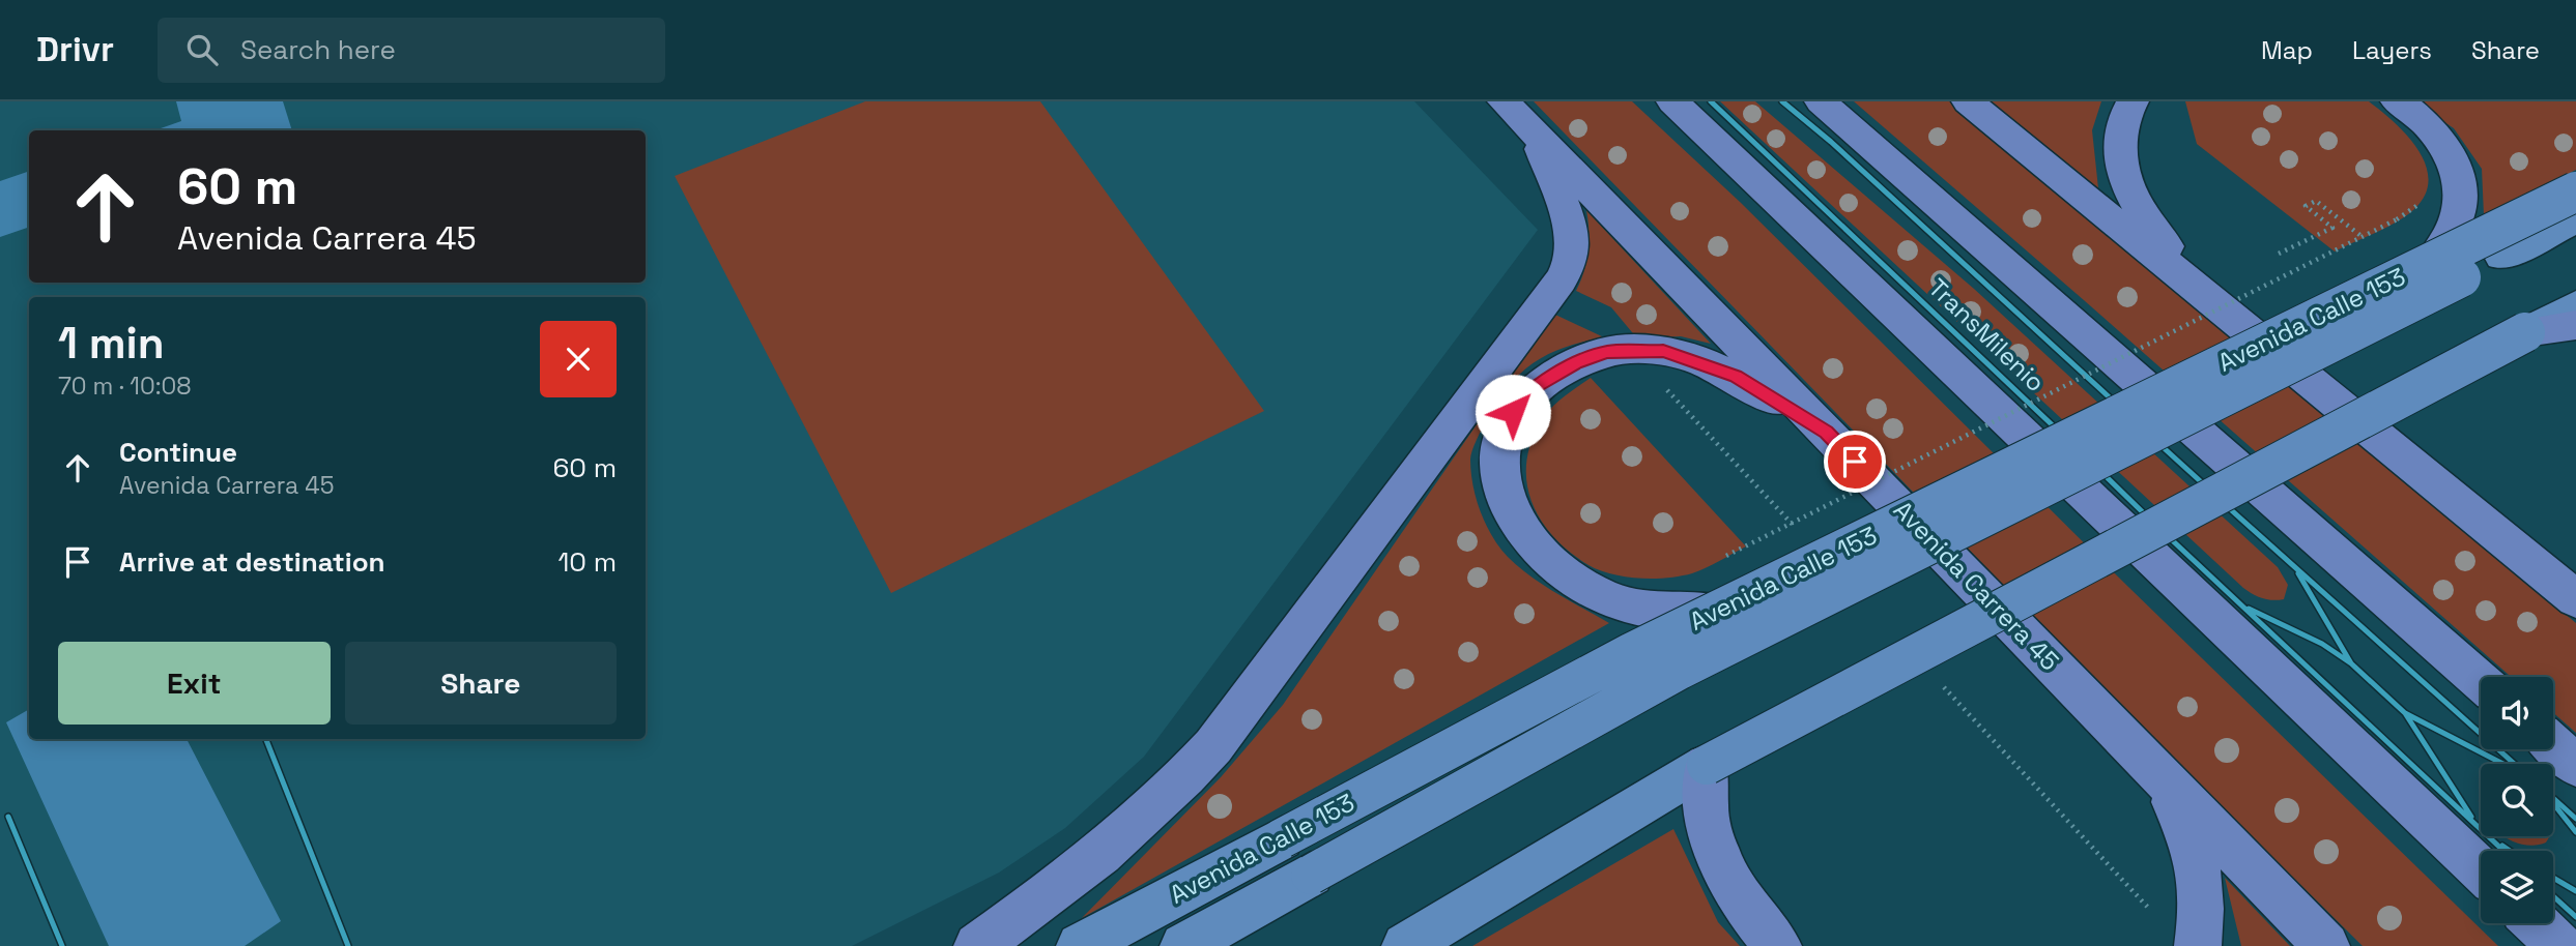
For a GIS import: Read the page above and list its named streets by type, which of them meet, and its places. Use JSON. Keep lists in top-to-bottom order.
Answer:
{
  "streets": {
    "highway": ["Avenida Carrera 45"],
    "main road": ["Avenida Calle 153"],
    "lane": ["TransMilenio"]
  },
  "page": {
    "header": "Drivr",
    "search": "Search here",
    "nav": ["Map", "Layers", "Share"],
    "turn": ["60 m", "Avenida Carrera 45"],
    "heading": ["1 min", "70 m · 10:08"],
    "list": [
      {
        "name": "Continue",
        "note": "Avenida Carrera 45",
        "value": "60 m"
      },
      {
        "name": "Arrive at destination",
        "value": "10 m"
      }
    ],
    "buttons": ["Exit", "Share"]
  }
}
